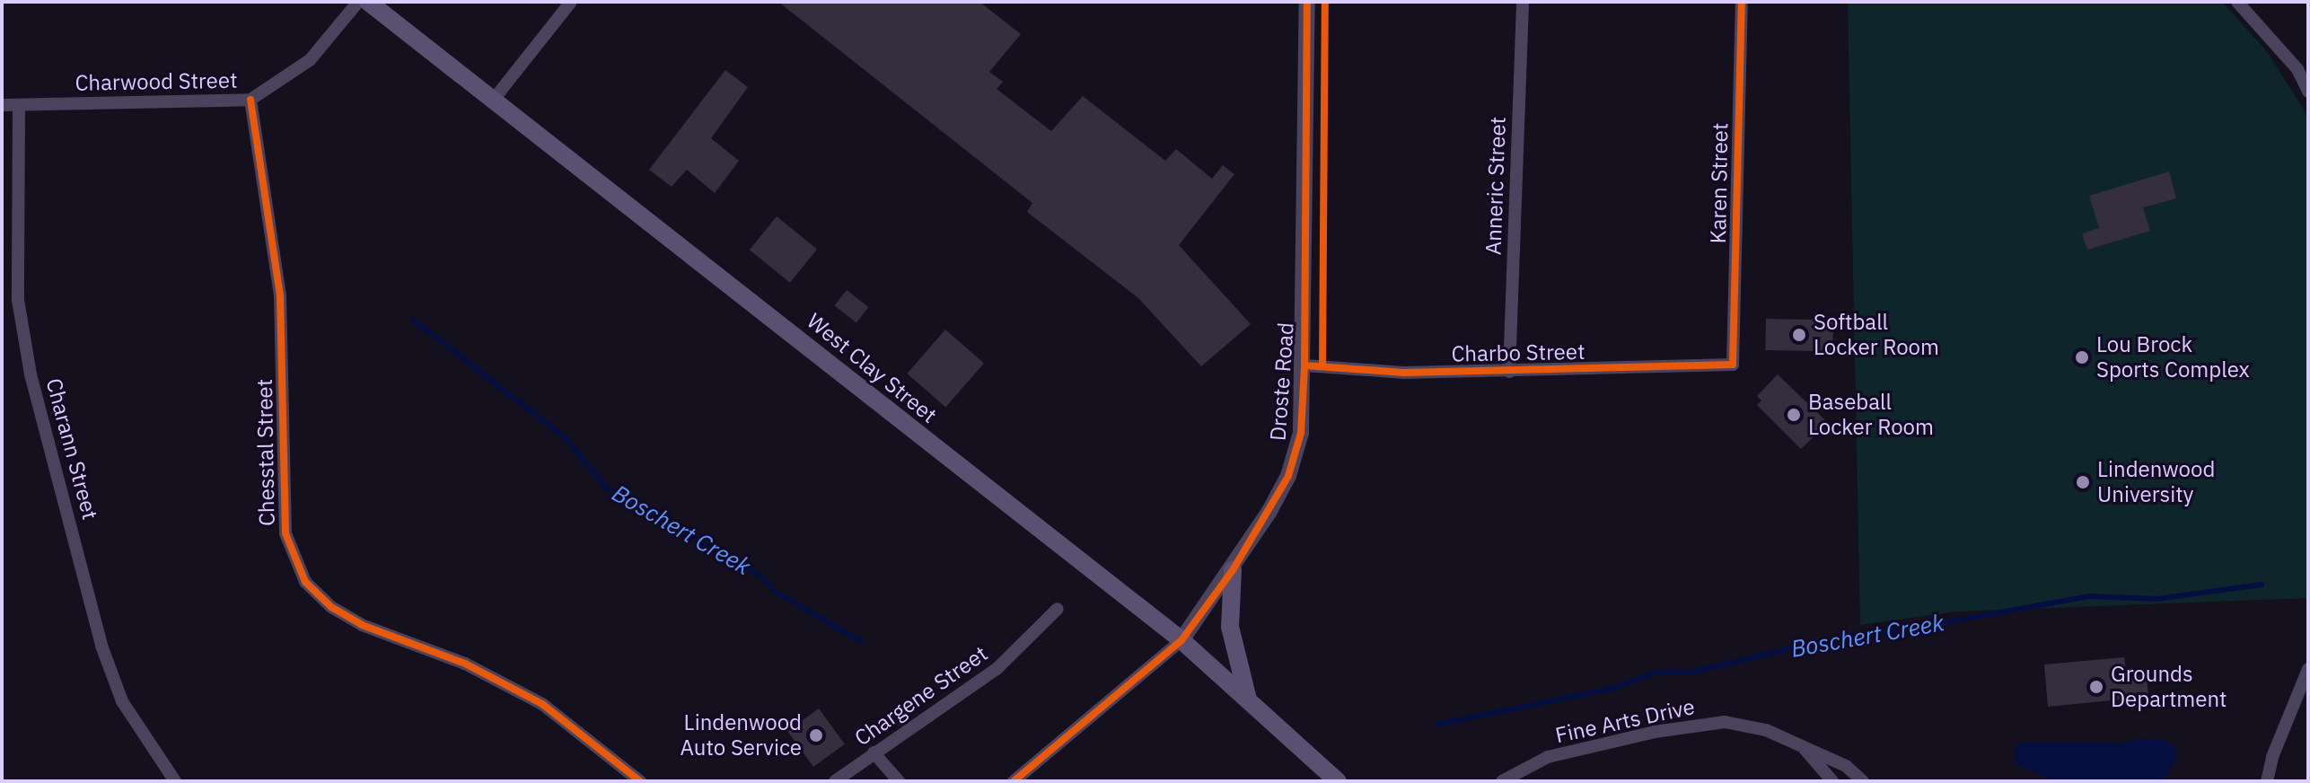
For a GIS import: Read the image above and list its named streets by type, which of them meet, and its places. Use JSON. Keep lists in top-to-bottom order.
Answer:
{
  "streets": {
    "main road": ["West Clay Street"],
    "street": [
      "Charwood Street",
      "Karen Street",
      "Anneric Street",
      "Charbo Street",
      "Droste Road",
      "Charann Street",
      "Chesstal Street",
      "Chargene Street",
      "Fine Arts Drive"
    ]
  },
  "crossings": [
    ["Charwood Street", "Charann Street"],
    ["Charwood Street", "Chesstal Street"],
    ["Karen Street", "Charbo Street"],
    ["Anneric Street", "Charbo Street"],
    ["Charbo Street", "Droste Road"],
    ["West Clay Street", "Droste Road"]
  ],
  "water": ["Boschert Creek"],
  "places": [
    "Softball Locker Room",
    "Lou Brock Sports Complex",
    "Baseball Locker Room",
    "Lindenwood University",
    "Grounds Department",
    "Lindenwood Auto Service"
  ]
}
